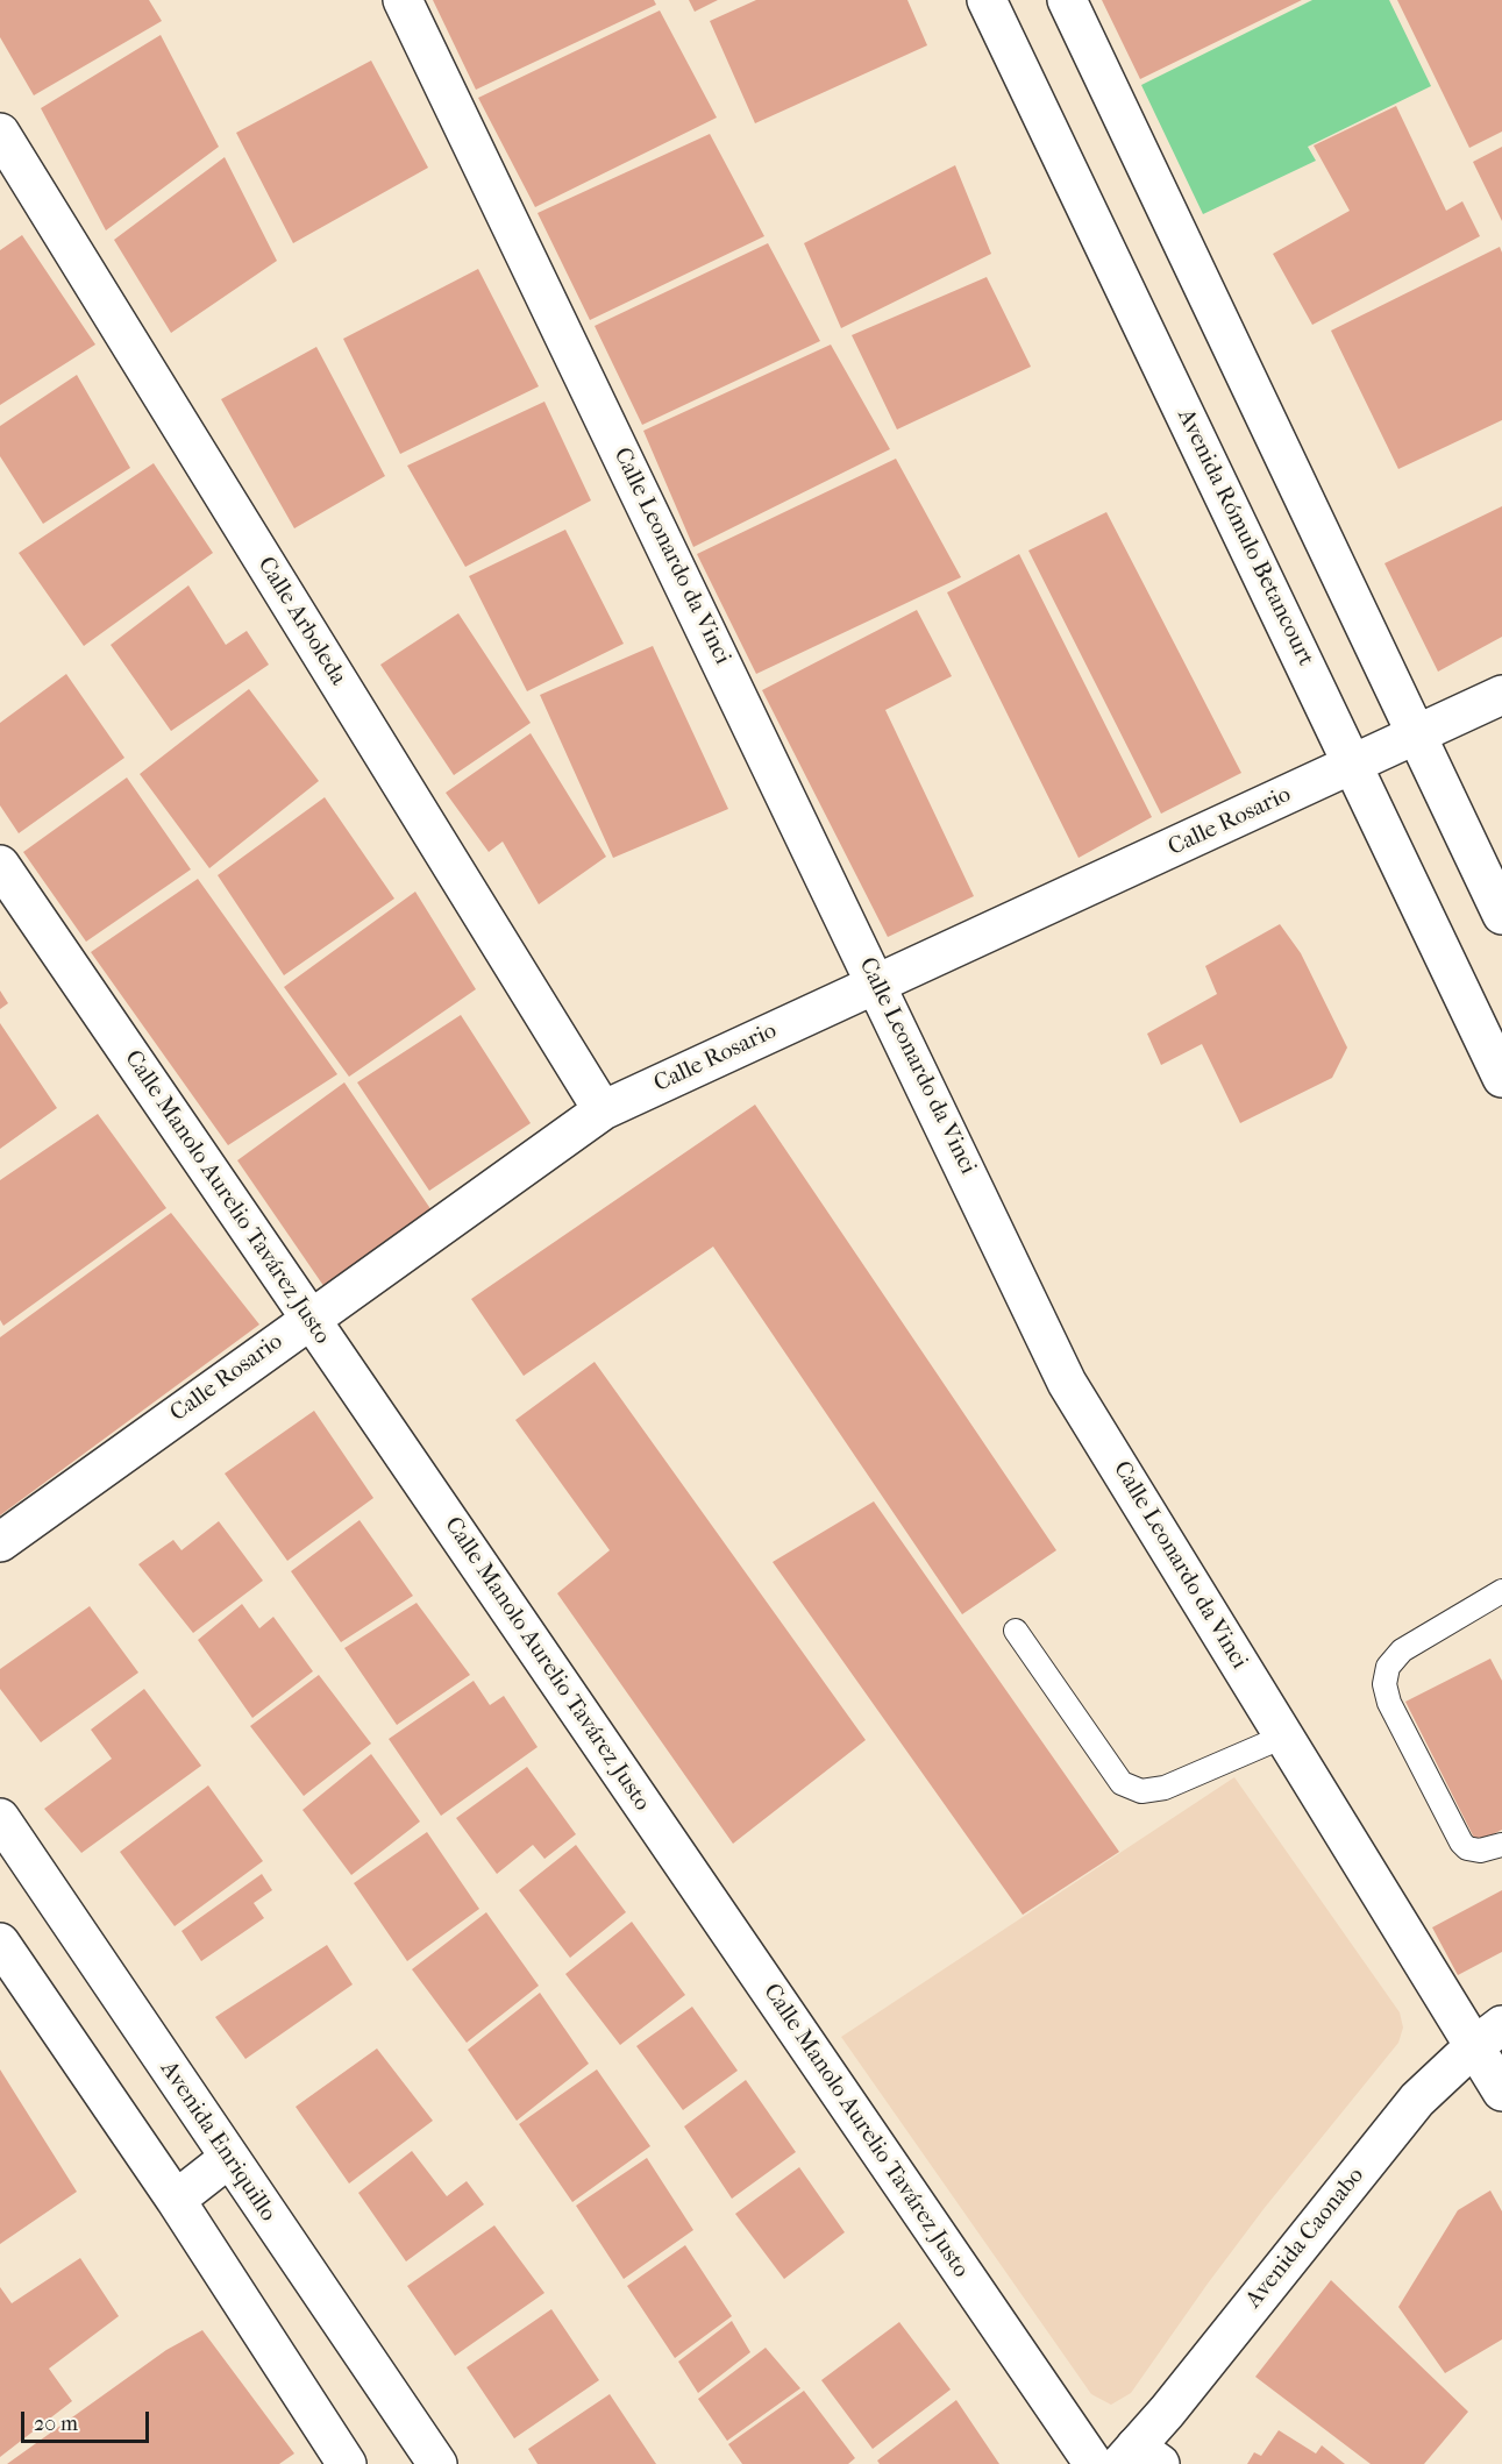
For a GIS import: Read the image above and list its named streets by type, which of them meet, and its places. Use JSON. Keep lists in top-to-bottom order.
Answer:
{
  "streets": {
    "street": [
      "Avenida Rómulo Betancourt",
      "Calle Leonardo da Vinci",
      "Calle Arboleda",
      "Calle Rosario",
      "Calle Manolo Aurelio Tavárez Justo",
      "Avenida Enriquillo",
      "Avenida Caonabo"
    ]
  },
  "crossings": [
    ["Avenida Rómulo Betancourt", "Calle Rosario"],
    ["Calle Leonardo da Vinci", "Calle Rosario"],
    ["Calle Leonardo da Vinci", "Avenida Caonabo"],
    ["Calle Arboleda", "Calle Rosario"],
    ["Calle Rosario", "Calle Manolo Aurelio Tavárez Justo"]
  ],
  "scale_bar": "20 m"
}
